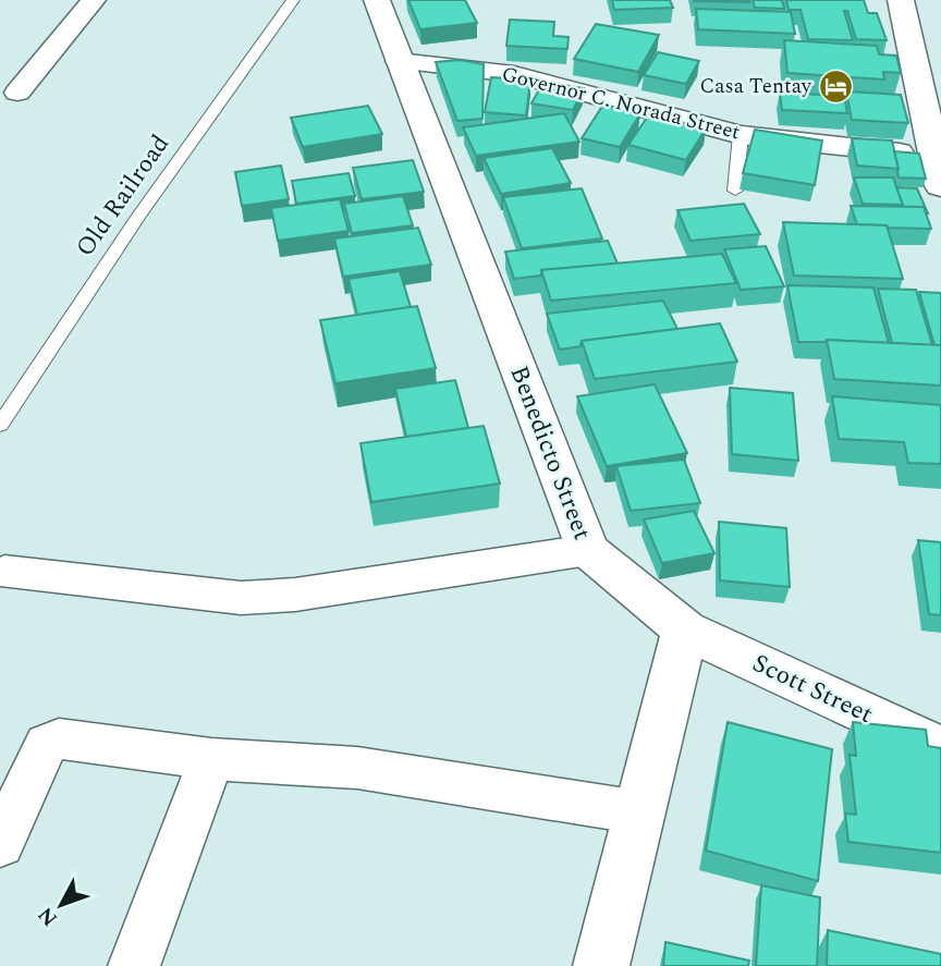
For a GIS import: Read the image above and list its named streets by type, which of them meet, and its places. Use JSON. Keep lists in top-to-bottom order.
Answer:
{
  "streets": {
    "street": ["Governor C. Norada Street", "Benedicto Street", "Scott Street"],
    "lane": ["Old Railroad"]
  },
  "crossings": [
    ["Governor C. Norada Street", "Benedicto Street"],
    ["Benedicto Street", "Scott Street"]
  ],
  "places": {
    "hotel": ["Casa Tentay"]
  },
  "north": "bottom left"
}
